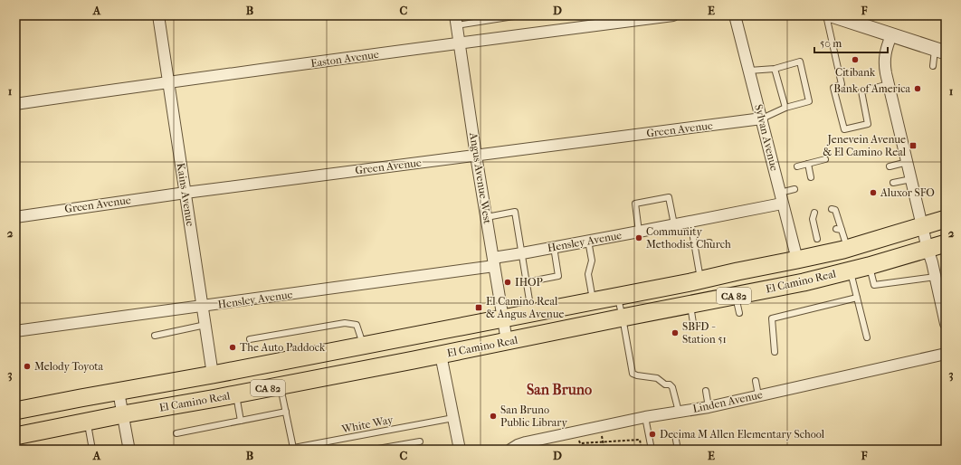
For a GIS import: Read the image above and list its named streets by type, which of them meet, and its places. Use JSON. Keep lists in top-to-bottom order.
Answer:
{
  "streets": {
    "main road": ["El Camino Real", "CA 82"],
    "street": [
      "Easton Avenue",
      "Green Avenue",
      "Sylvan Avenue",
      "Angus Avenue West",
      "Kains Avenue",
      "Hensley Avenue",
      "Linden Avenue"
    ],
    "lane": ["White Way"]
  },
  "crossings": [
    ["Easton Avenue", "Angus Avenue West"],
    ["Easton Avenue", "Kains Avenue"],
    ["Green Avenue", "Sylvan Avenue"],
    ["Green Avenue", "Angus Avenue West"],
    ["Green Avenue", "Kains Avenue"],
    ["Sylvan Avenue", "Hensley Avenue"],
    ["Sylvan Avenue", "El Camino Real"],
    ["Angus Avenue West", "Hensley Avenue"],
    ["Angus Avenue West", "El Camino Real"],
    ["Kains Avenue", "Hensley Avenue"],
    ["Kains Avenue", "El Camino Real"]
  ],
  "districts": ["San Bruno"],
  "places": {
    "other": [
      "Citibank",
      "Bank of America",
      "Aluxor SFO",
      "Community Methodist Church",
      "IHOP",
      "SBFD - Station 51",
      "The Auto Paddock",
      "Melody Toyota",
      "San Bruno Public Library",
      "Decima M Allen Elementary School"
    ],
    "transit": ["Jenevein Avenue & El Camino Real", "El Camino Real & Angus Avenue"]
  },
  "scale_bar": "50 m",
  "grid": {
    "columns": [
      "A",
      "B",
      "C",
      "D",
      "E",
      "F"
    ],
    "rows": ["1", "2", "3"]
  }
}
